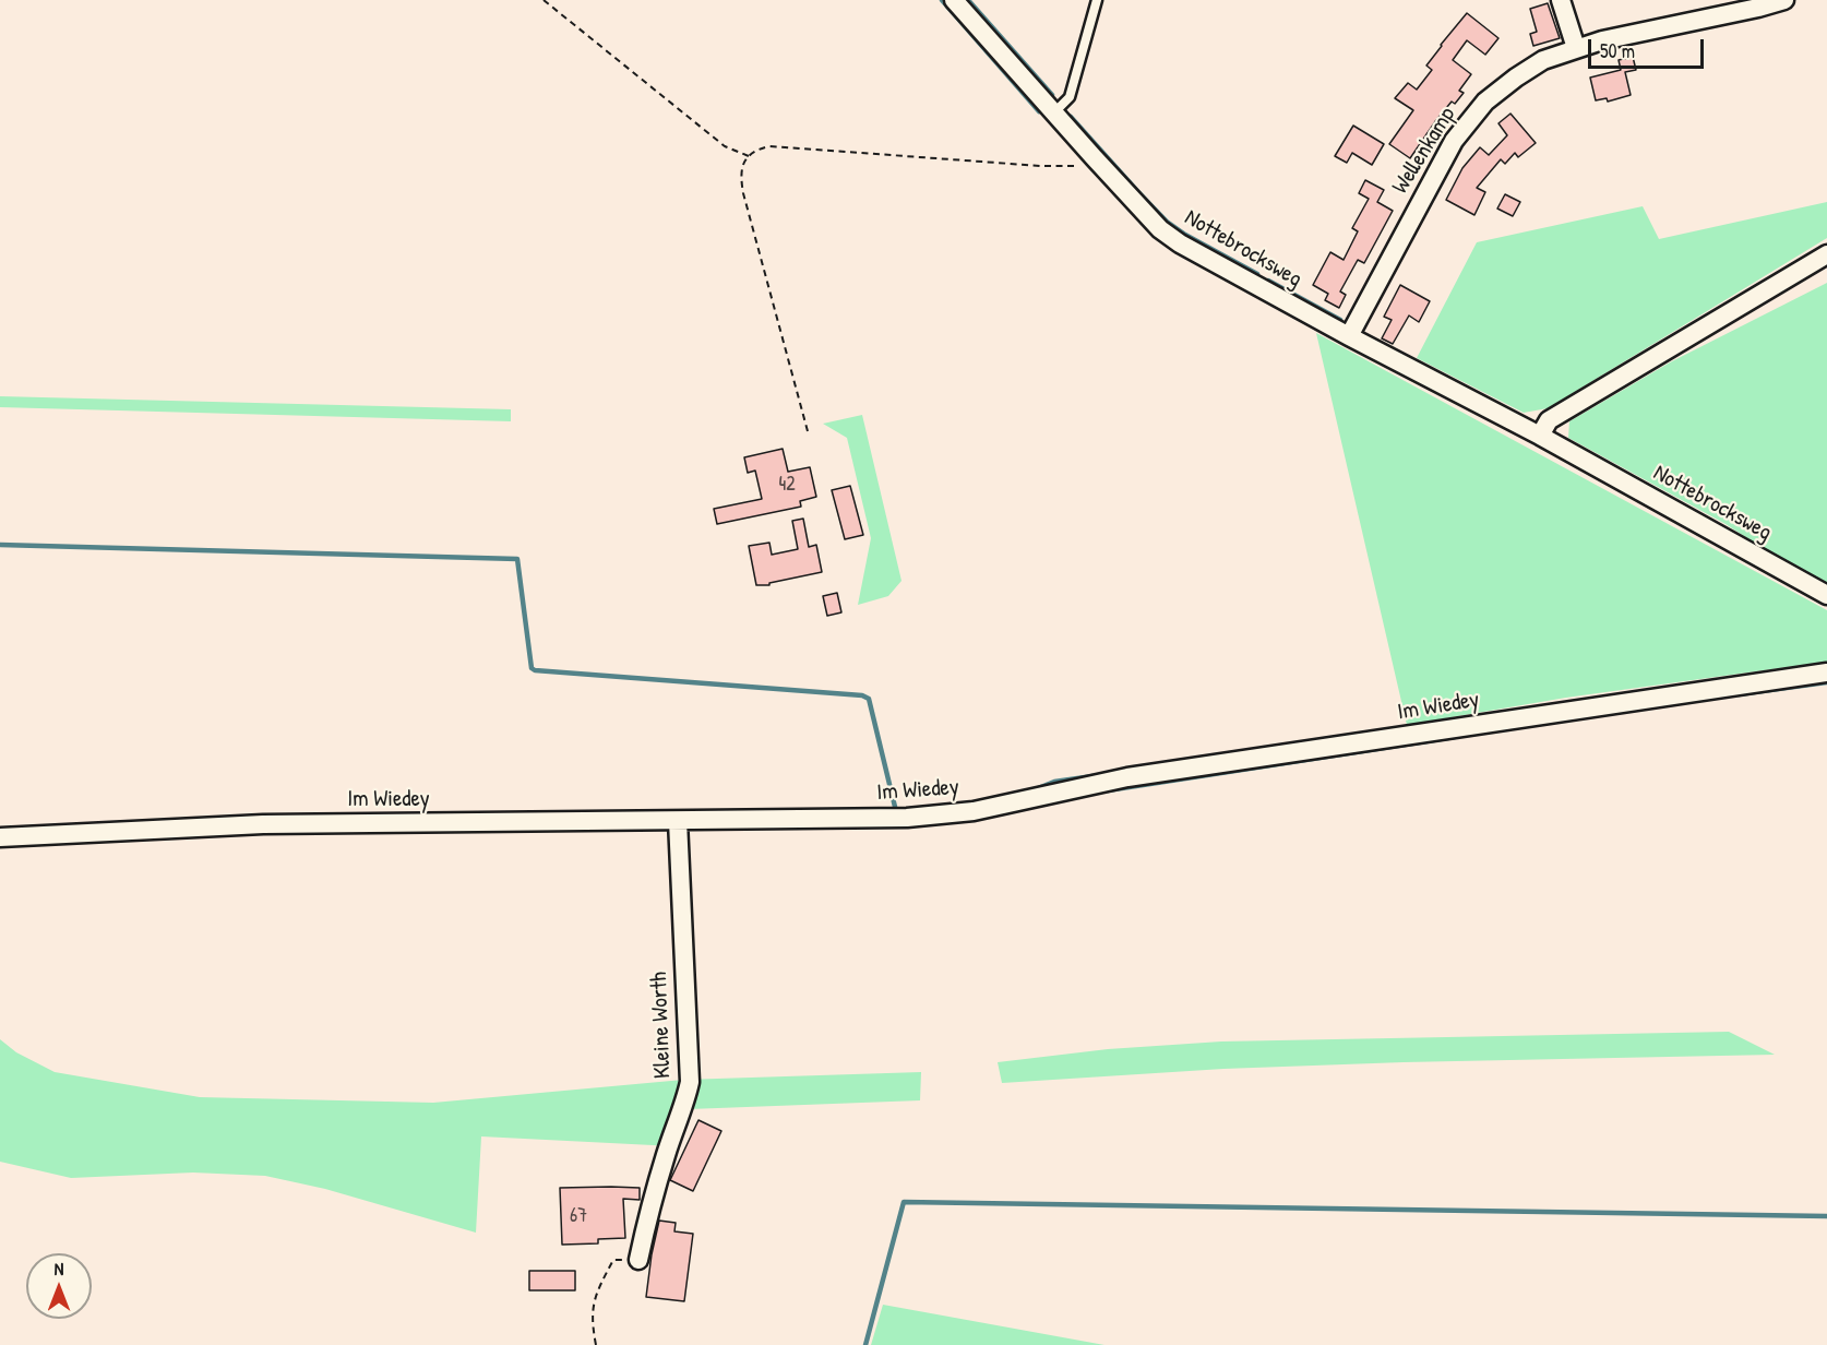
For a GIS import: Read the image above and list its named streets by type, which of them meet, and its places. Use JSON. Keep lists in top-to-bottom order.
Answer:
{
  "streets": {
    "street": [
      "Wellenkamp",
      "Nottebrocksweg",
      "Im Wiedey",
      "Kleine Worth"
    ]
  },
  "crossings": [
    ["Wellenkamp", "Nottebrocksweg"],
    ["Im Wiedey", "Kleine Worth"]
  ],
  "house_numbers": ["42", "67"],
  "scale_bar": "50 m",
  "north": "top"
}
